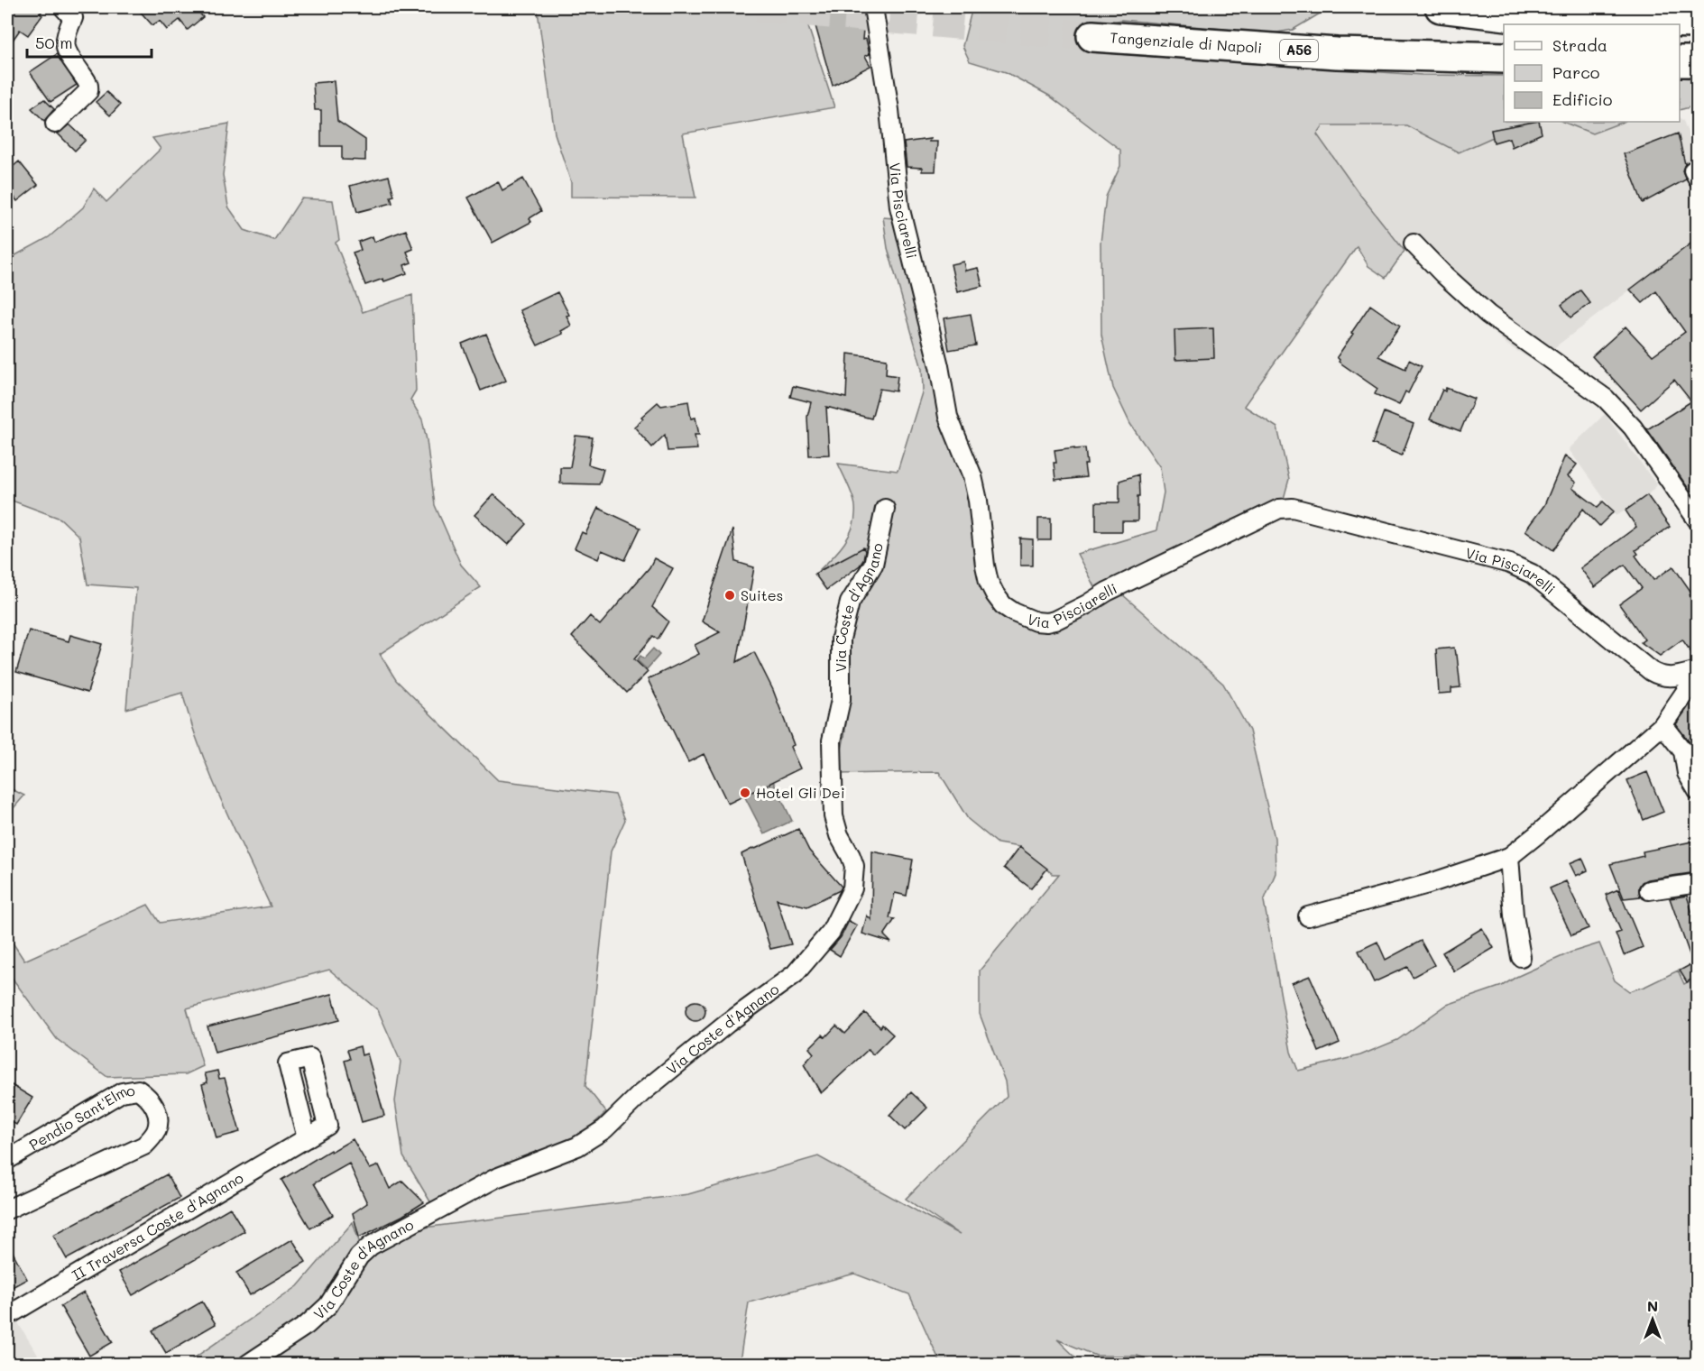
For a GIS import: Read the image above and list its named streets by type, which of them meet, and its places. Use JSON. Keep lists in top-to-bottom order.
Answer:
{
  "streets": {
    "highway": ["Tangenziale di Napoli", "A56"],
    "street": [
      "Via Pisciarelli",
      "Via Coste d'Agnano",
      "Pendio Sant'Elmo",
      "II Traversa Coste d'Agnano"
    ]
  },
  "places": ["Suites", "Hotel Gli Dei"],
  "legend": ["Strada", "Parco", "Edificio"],
  "scale_bar": "50 m",
  "north": "top"
}
